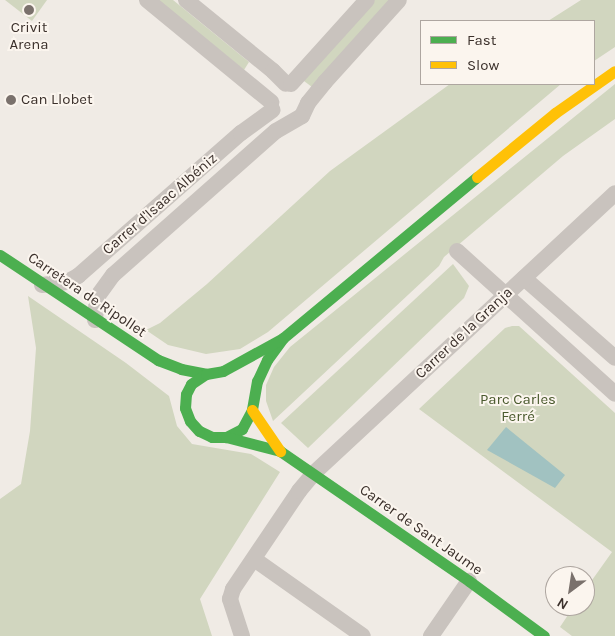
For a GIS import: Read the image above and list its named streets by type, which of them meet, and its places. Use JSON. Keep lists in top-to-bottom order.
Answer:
{
  "streets": {
    "main road": ["Carretera de Ripollet", "Carrer de Sant Jaume"],
    "street": ["Carrer d'Isaac Albéniz", "Carrer de la Granja"]
  },
  "crossings": [
    ["Carrer d'Isaac Albéniz", "Carretera de Ripollet"],
    ["Carretera de Ripollet", "Carrer de Sant Jaume"],
    ["Carrer de la Granja", "Carrer de Sant Jaume"]
  ],
  "parks": ["Parc Carles Ferré"],
  "places": ["Crivit Arena", "Can Llobet"],
  "legend": ["Fast", "Slow"],
  "north": "bottom left"
}
